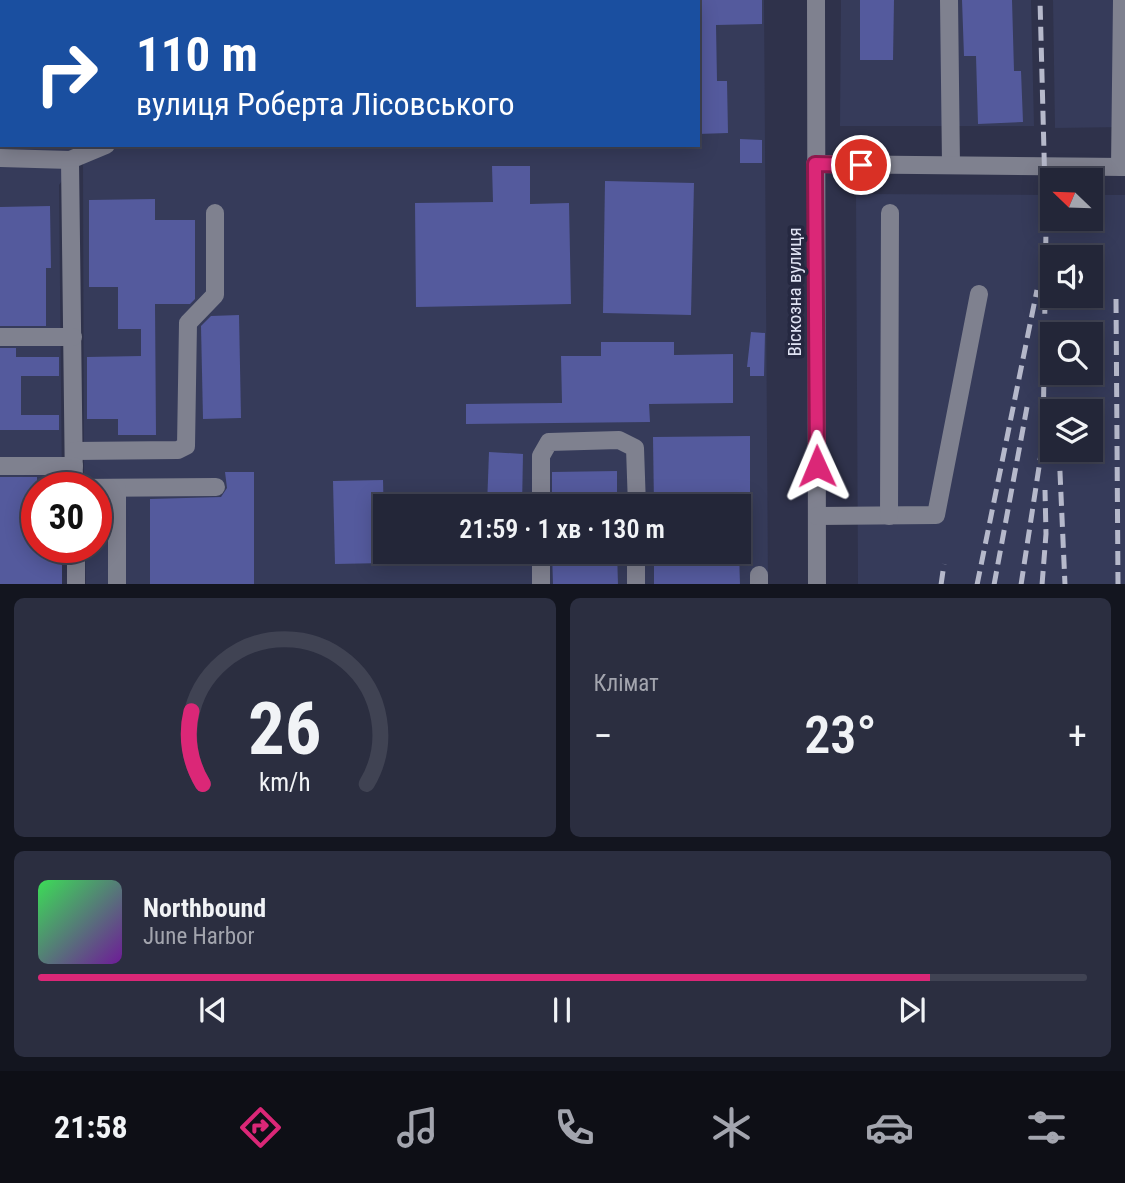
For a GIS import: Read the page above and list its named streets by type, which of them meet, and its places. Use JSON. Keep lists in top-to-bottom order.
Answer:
{
  "streets": {
    "street": ["Віскозна вулиця"]
  },
  "north": "top left",
  "page": {
    "turn": ["110 m", "вулиця Роберта Лісовського"],
    "limit": "30",
    "trip": "21:59 · 1 хв · 130 m",
    "tile": "Клімат",
    "heat": ["−", "23°", "+"],
    "song": ["Northbound", "June Harbor"],
    "tabs": "21:58",
    "gauge": ["26", "km/h"]
  }
}
